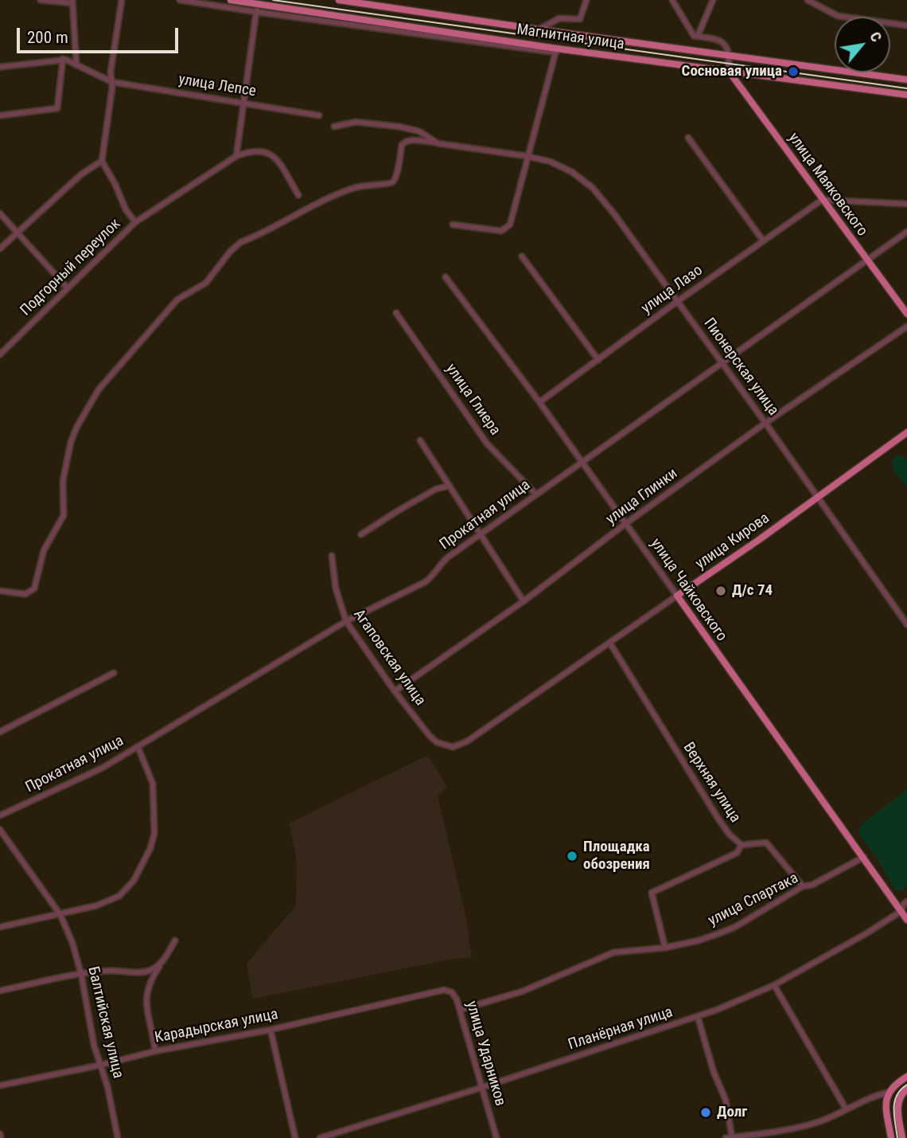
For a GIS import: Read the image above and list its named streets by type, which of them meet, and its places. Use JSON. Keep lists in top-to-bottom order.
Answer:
{
  "streets": {
    "main road": [
      "Магнитная улица",
      "улица Маяковского",
      "улица Кирова",
      "улица Чайковского"
    ],
    "street": [
      "улица Лепсе",
      "Подгорный переулок",
      "улица Лазо",
      "Пионерская улица",
      "улица Глиера",
      "улица Глинки",
      "Прокатная улица",
      "Агаповская улица",
      "Верхняя улица",
      "улица Спартака",
      "Балтийская улица",
      "Карадырская улица",
      "Планёрная улица",
      "улица Ударников"
    ]
  },
  "crossings": [
    ["Магнитная улица", "улица Маяковского"],
    ["улица Маяковского", "улица Лазо"],
    ["улица Маяковского", "Прокатная улица"],
    ["улица Лазо", "Пионерская улица"],
    ["улица Лазо", "улица Чайковского"],
    ["Пионерская улица", "улица Глинки"],
    ["Пионерская улица", "Прокатная улица"],
    ["Пионерская улица", "улица Кирова"],
    ["улица Глиера", "Прокатная улица"],
    ["улица Глинки", "улица Чайковского"],
    ["улица Глинки", "Агаповская улица"],
    ["Прокатная улица", "улица Чайковского"],
    ["Прокатная улица", "Агаповская улица"],
    ["улица Кирова", "улица Чайковского"],
    ["улица Кирова", "Агаповская улица"],
    ["улица Кирова", "Верхняя улица"],
    ["улица Чайковского", "улица Спартака"],
    ["улица Чайковского", "Планёрная улица"],
    ["Верхняя улица", "улица Спартака"],
    ["улица Спартака", "улица Ударников"],
    ["Балтийская улица", "Карадырская улица"],
    ["Карадырская улица", "улица Ударников"],
    ["Планёрная улица", "улица Ударников"]
  ],
  "places": [
    "Сосновая улица",
    "Д/с 74",
    "Площадка обозрения",
    "Долг"
  ],
  "scale_bar": "200 m",
  "north": "top right"
}
